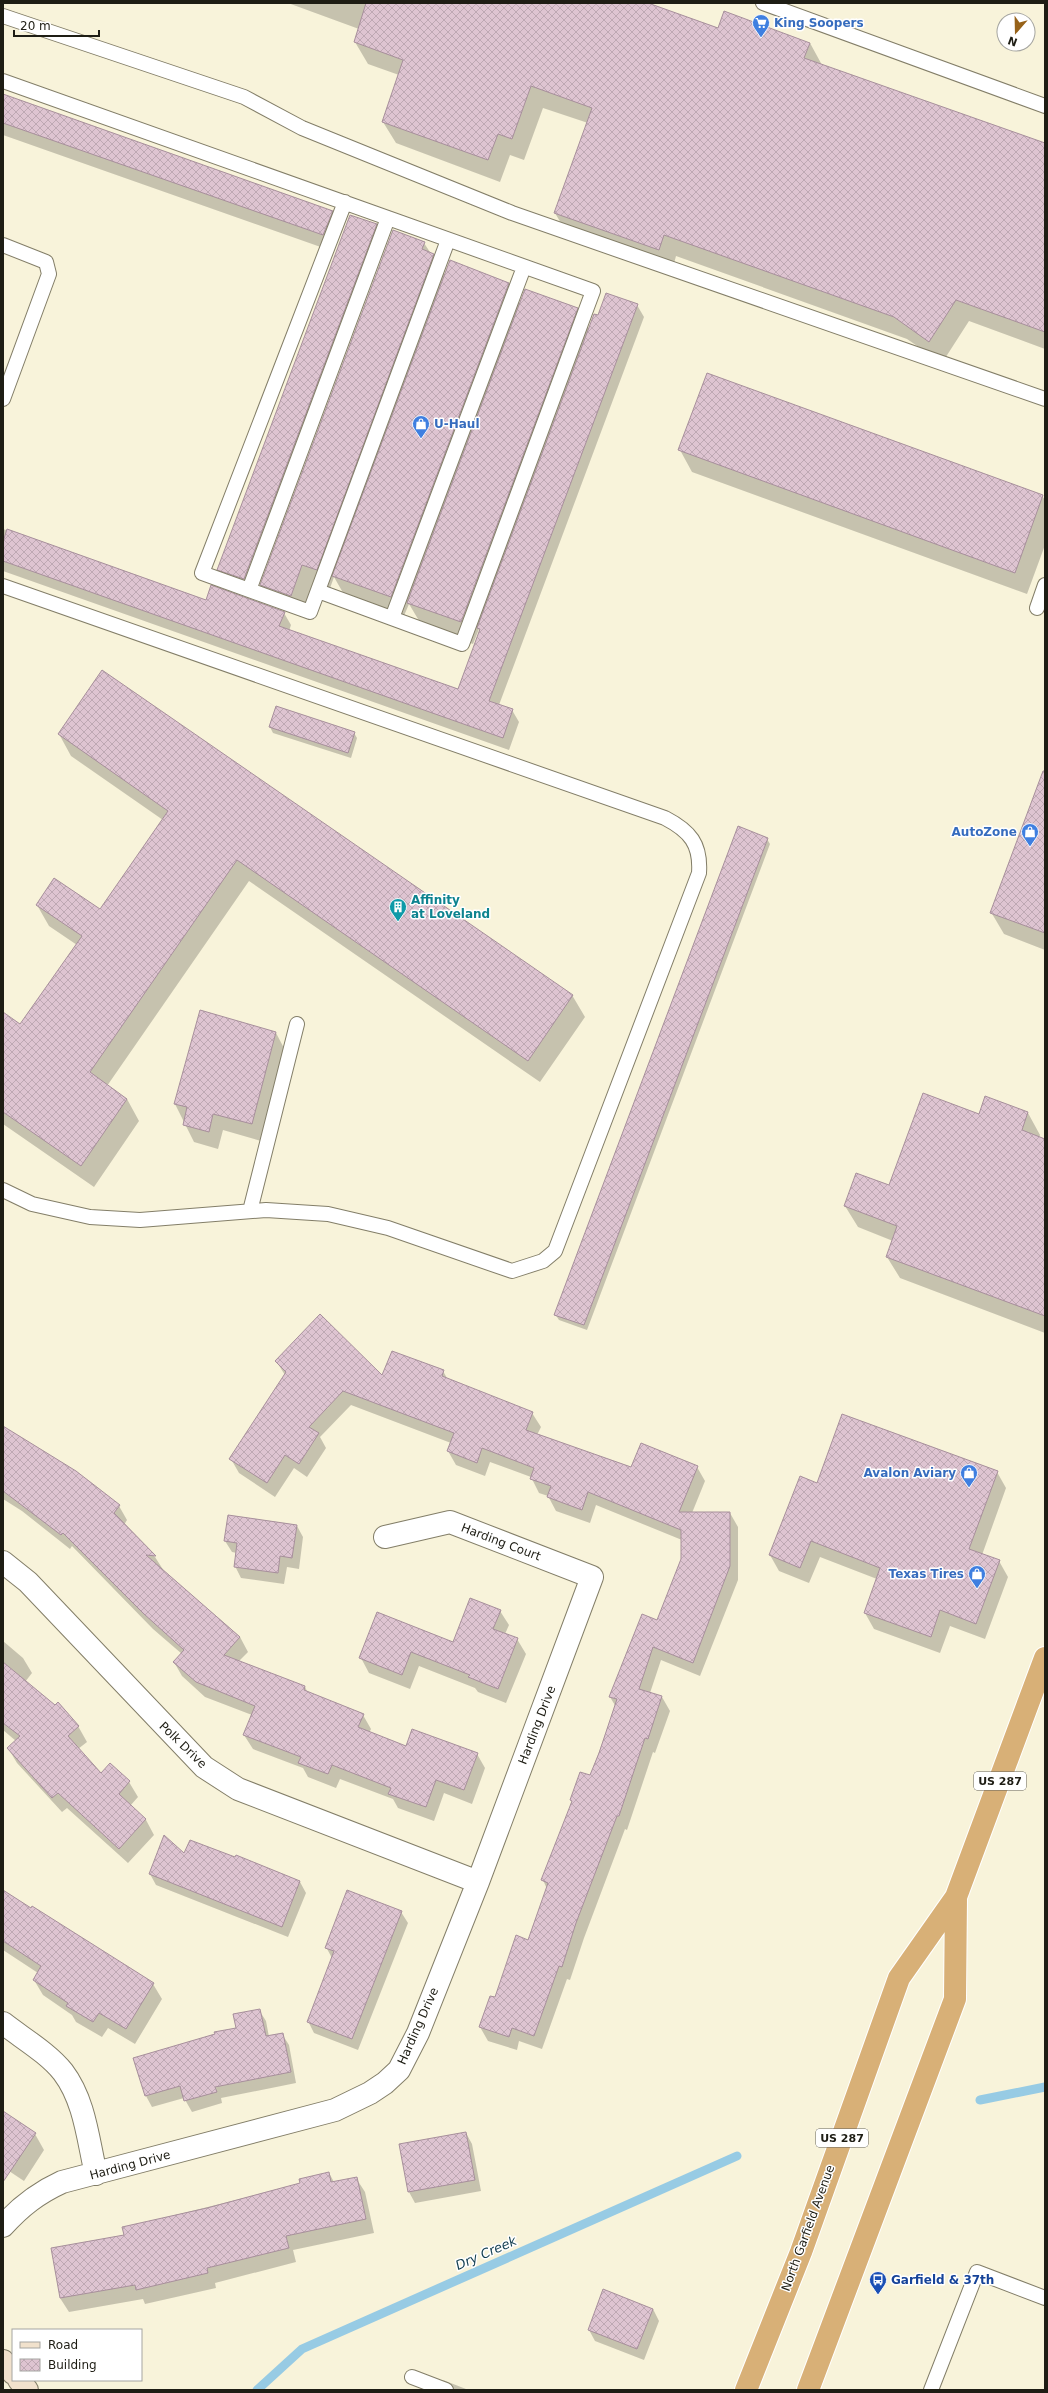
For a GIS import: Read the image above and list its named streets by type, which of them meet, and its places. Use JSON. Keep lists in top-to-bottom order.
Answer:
{
  "streets": {
    "highway": ["US 287", "North Garfield Avenue"],
    "street": ["Harding Court", "Harding Drive", "Polk Drive"]
  },
  "crossings": [
    ["Harding Court", "Harding Drive"],
    ["Harding Drive", "Polk Drive"]
  ],
  "water": ["Dry Creek"],
  "places": {
    "supermarket": ["King Soopers"],
    "shop": [
      "U-Haul",
      "AutoZone",
      "Avalon Aviary",
      "Texas Tires"
    ],
    "building": ["Affinity at Loveland"],
    "bus stop": ["Garfield & 37th"]
  },
  "legend": ["Road", "Building"],
  "scale_bar": "20 m",
  "north": "bottom"
}
